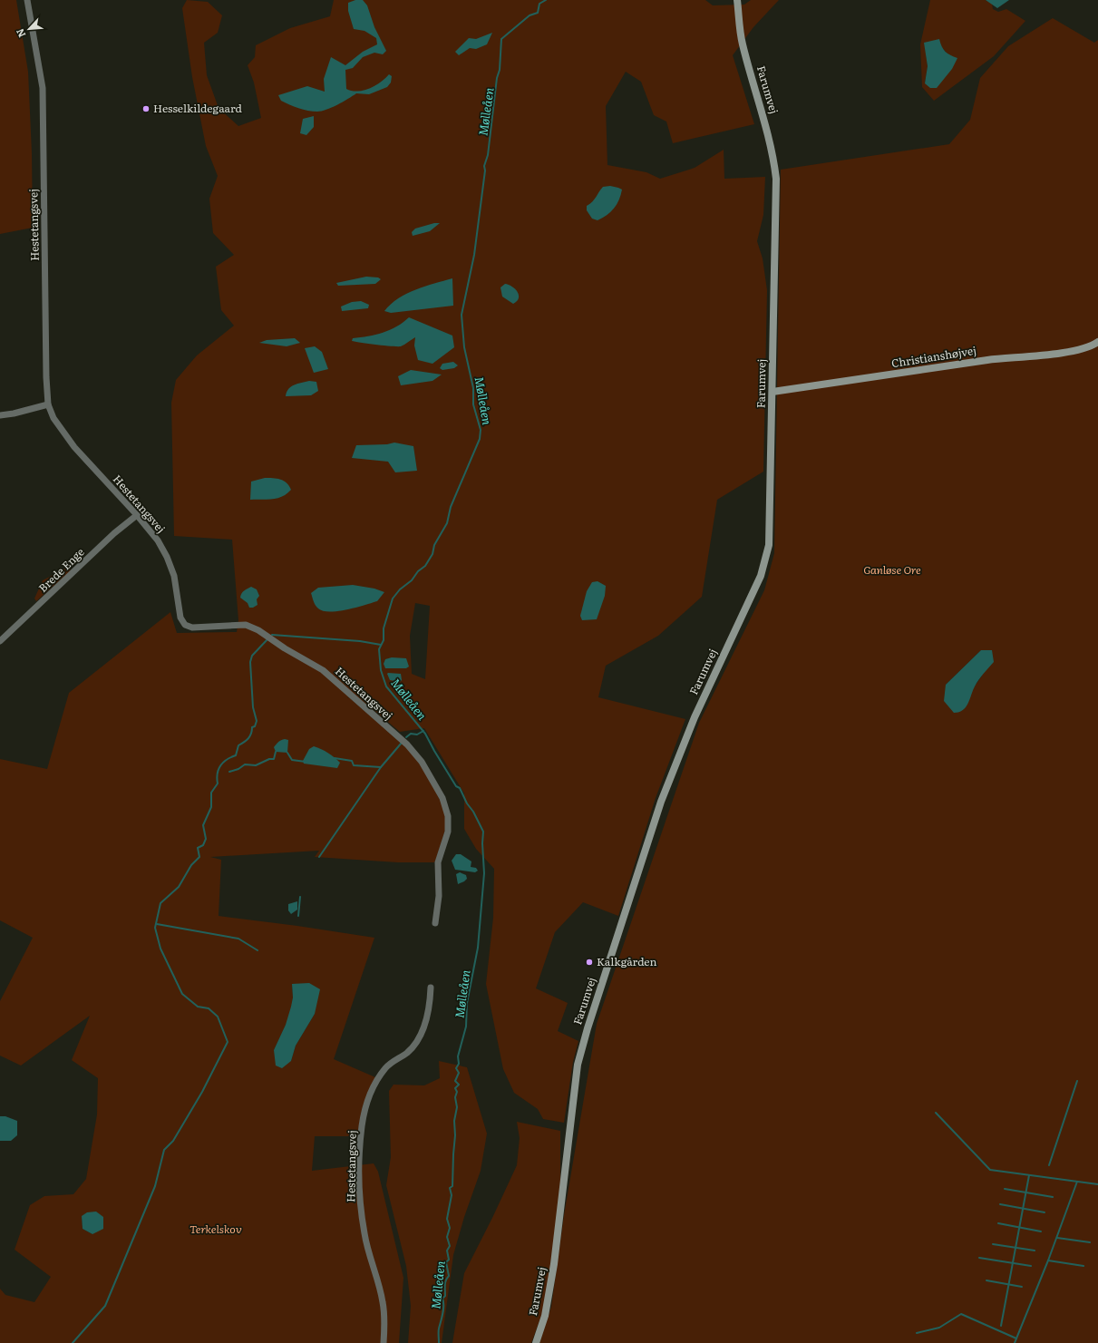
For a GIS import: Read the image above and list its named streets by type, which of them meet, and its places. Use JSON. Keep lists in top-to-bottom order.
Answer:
{
  "streets": {
    "street": [
      "Farumvej",
      "Hestetangsvej",
      "Christianshøjvej",
      "Brede Enge"
    ]
  },
  "crossings": [
    ["Farumvej", "Christianshøjvej"],
    ["Hestetangsvej", "Brede Enge"]
  ],
  "water": ["Mølleåen"],
  "parks": ["Ganløse Ore", "Terkelskov"],
  "places": ["Hesselkildegaard", "Kalkgården"],
  "north": "bottom left"
}
